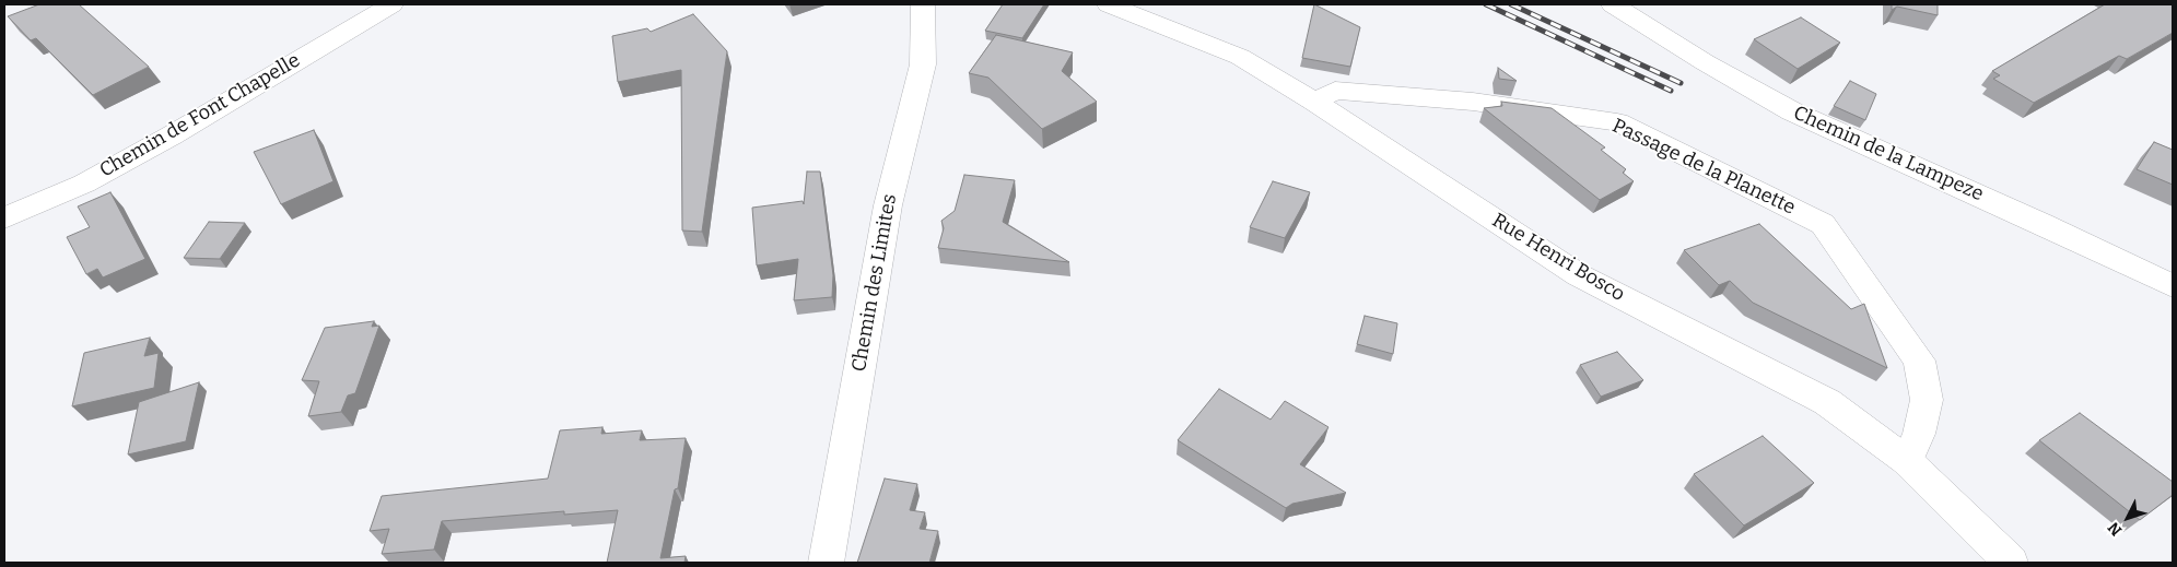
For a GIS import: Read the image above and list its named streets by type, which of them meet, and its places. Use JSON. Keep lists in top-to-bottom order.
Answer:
{
  "streets": {
    "street": [
      "Chemin de Font Chapelle",
      "Chemin de la Lampeze",
      "Passage de la Planette",
      "Rue Henri Bosco",
      "Chemin des Limites"
    ]
  },
  "crossings": [
    ["Passage de la Planette", "Rue Henri Bosco"]
  ],
  "north": "bottom left"
}
